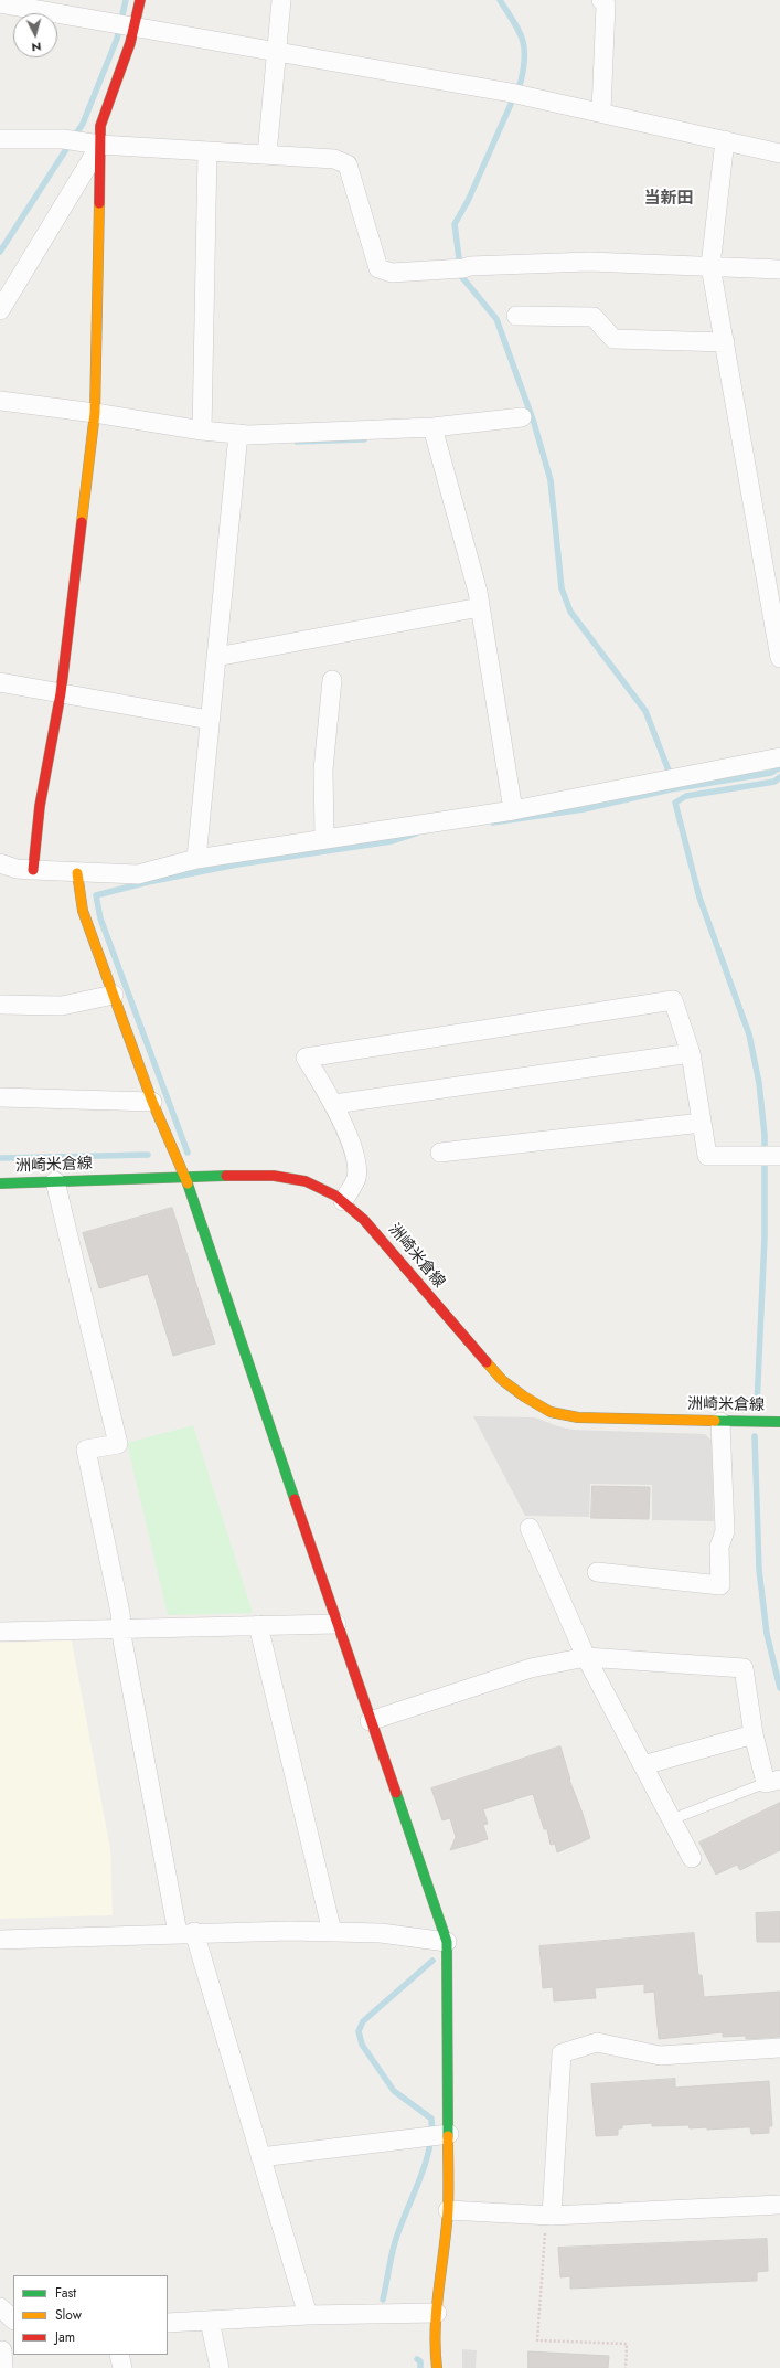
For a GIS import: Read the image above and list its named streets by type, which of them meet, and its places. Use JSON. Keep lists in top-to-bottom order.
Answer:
{
  "streets": {
    "street": ["洲崎米倉線"]
  },
  "districts": ["当新田"],
  "legend": ["Fast", "Slow", "Jam"],
  "north": "bottom"
}
